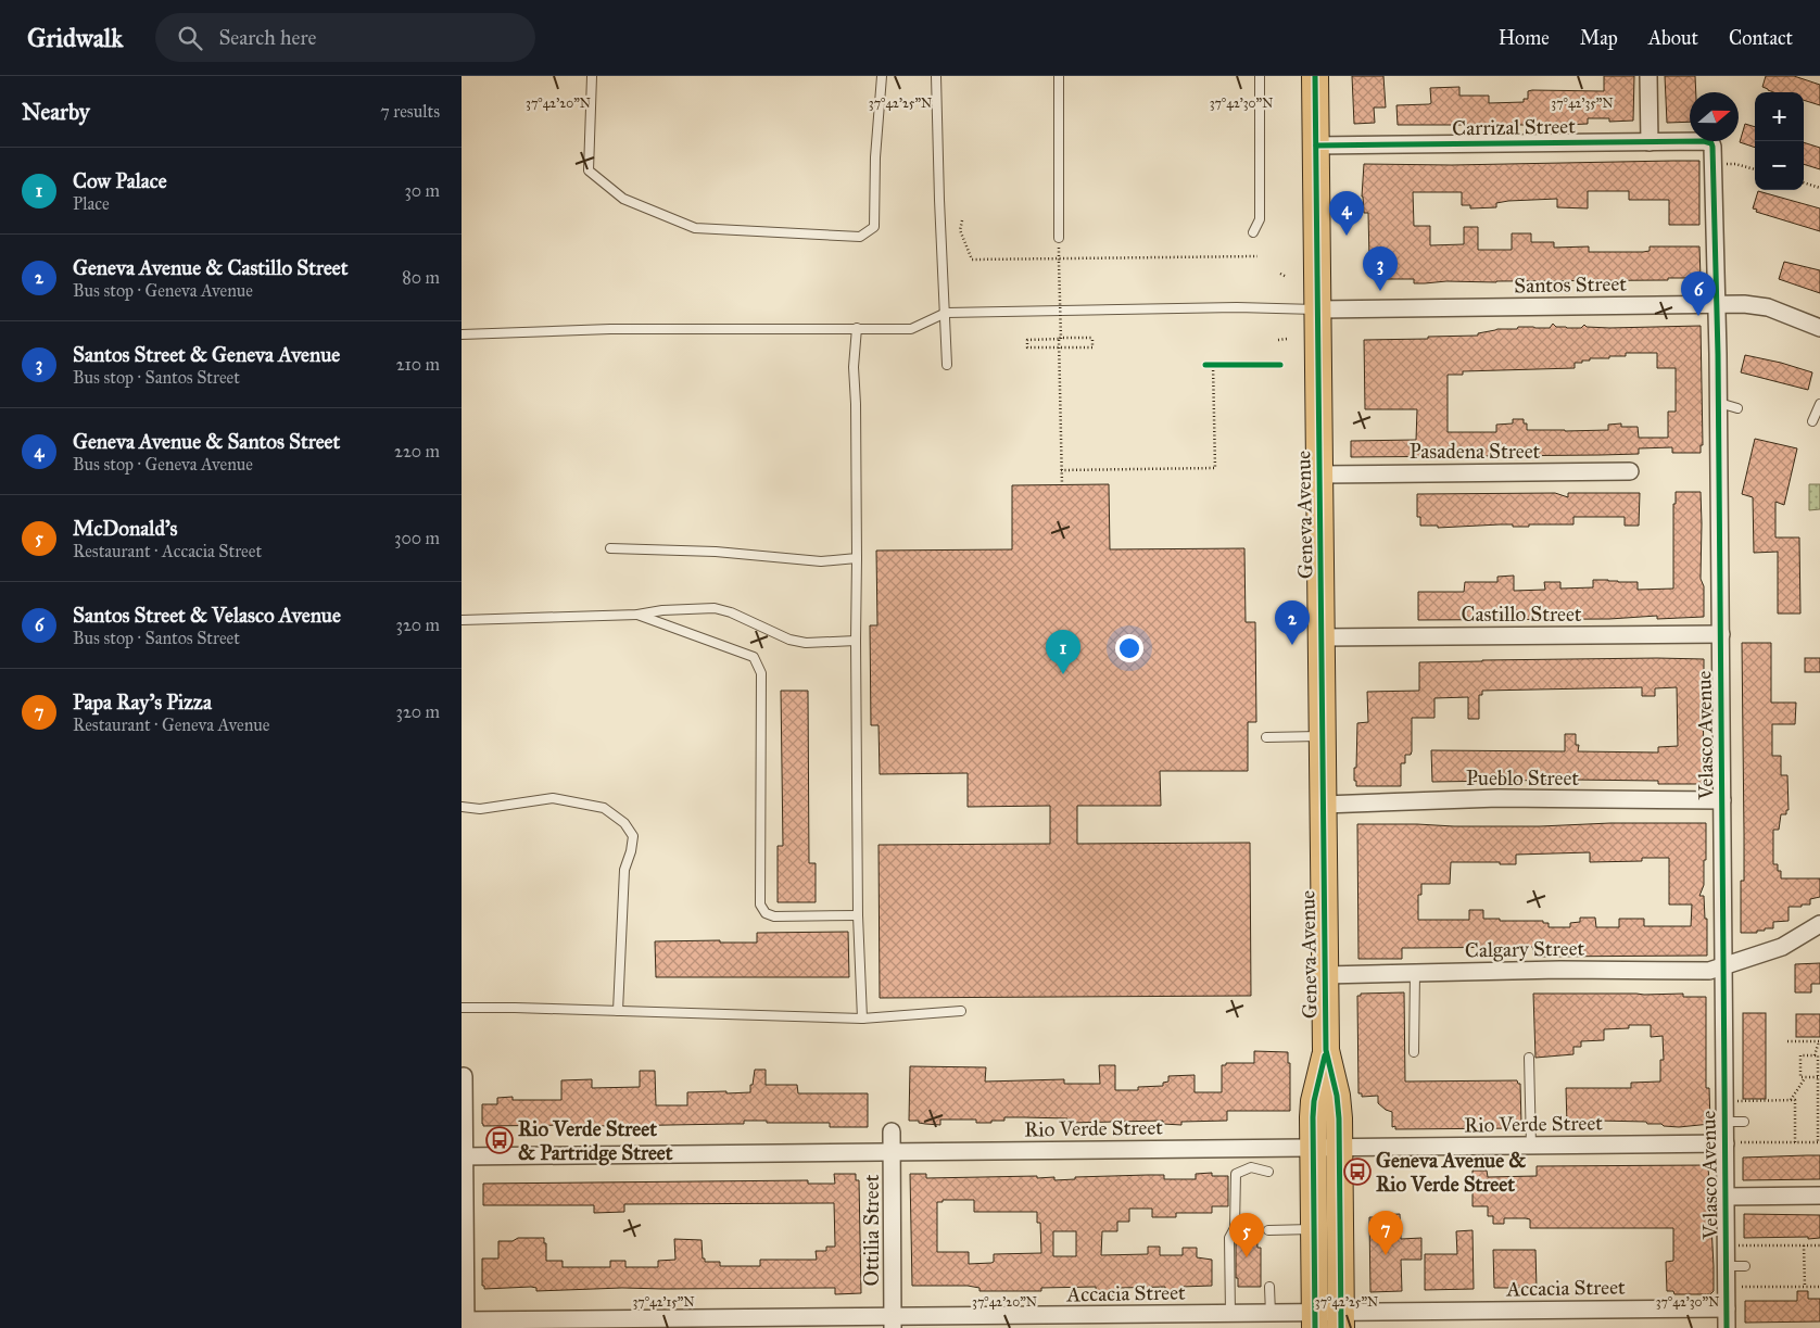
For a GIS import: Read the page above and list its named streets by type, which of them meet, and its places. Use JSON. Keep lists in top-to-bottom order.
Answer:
{
  "streets": {
    "main road": ["Geneva Avenue"],
    "street": [
      "Carrizal Street",
      "Santos Street",
      "Pasadena Street",
      "Castillo Street",
      "Velasco Avenue",
      "Pueblo Street",
      "Calgary Street",
      "Rio Verde Street",
      "Ottilia Street",
      "Accacia Street"
    ]
  },
  "crossings": [
    ["Carrizal Street", "Geneva Avenue"],
    ["Carrizal Street", "Velasco Avenue"],
    ["Santos Street", "Geneva Avenue"],
    ["Santos Street", "Velasco Avenue"],
    ["Pasadena Street", "Geneva Avenue"],
    ["Geneva Avenue", "Castillo Street"],
    ["Geneva Avenue", "Pueblo Street"],
    ["Geneva Avenue", "Calgary Street"],
    ["Geneva Avenue", "Rio Verde Street"],
    ["Geneva Avenue", "Accacia Street"],
    ["Castillo Street", "Velasco Avenue"],
    ["Velasco Avenue", "Pueblo Street"],
    ["Velasco Avenue", "Calgary Street"],
    ["Velasco Avenue", "Rio Verde Street"],
    ["Velasco Avenue", "Accacia Street"],
    ["Rio Verde Street", "Ottilia Street"],
    ["Ottilia Street", "Accacia Street"]
  ],
  "places": {
    "bus stop": ["Rio Verde Street & Partridge Street", "Geneva Avenue & Rio Verde Street"]
  },
  "north": "right",
  "page": {
    "header": "Gridwalk",
    "search": "Search here",
    "nav": [
      "Home",
      "Map",
      "About",
      "Contact"
    ],
    "heading": ["Nearby", "7 results"],
    "map_buttons": ["+", "−"],
    "list": [
      {
        "mark": "1",
        "name": "Cow Palace",
        "note": "Place",
        "value": "30 m"
      },
      {
        "mark": "2",
        "name": "Geneva Avenue & Castillo Street",
        "note": "Bus stop · Geneva Avenue",
        "value": "80 m"
      },
      {
        "mark": "3",
        "name": "Santos Street & Geneva Avenue",
        "note": "Bus stop · Santos Street",
        "value": "210 m"
      },
      {
        "mark": "4",
        "name": "Geneva Avenue & Santos Street",
        "note": "Bus stop · Geneva Avenue",
        "value": "220 m"
      },
      {
        "mark": "5",
        "name": "McDonald's",
        "note": "Restaurant · Accacia Street",
        "value": "300 m"
      },
      {
        "mark": "6",
        "name": "Santos Street & Velasco Avenue",
        "note": "Bus stop · Santos Street",
        "value": "320 m"
      },
      {
        "mark": "7",
        "name": "Papa Ray's Pizza",
        "note": "Restaurant · Geneva Avenue",
        "value": "320 m"
      }
    ],
    "pins": [
      "4",
      "3",
      "6",
      "2",
      "1",
      "7",
      "5"
    ]
  },
  "coordinates": [
    "37°42'20\"N",
    "37°42'25\"N",
    "37°42'30\"N",
    "37°42'35\"N",
    "37°42'15\"N"
  ]
}
